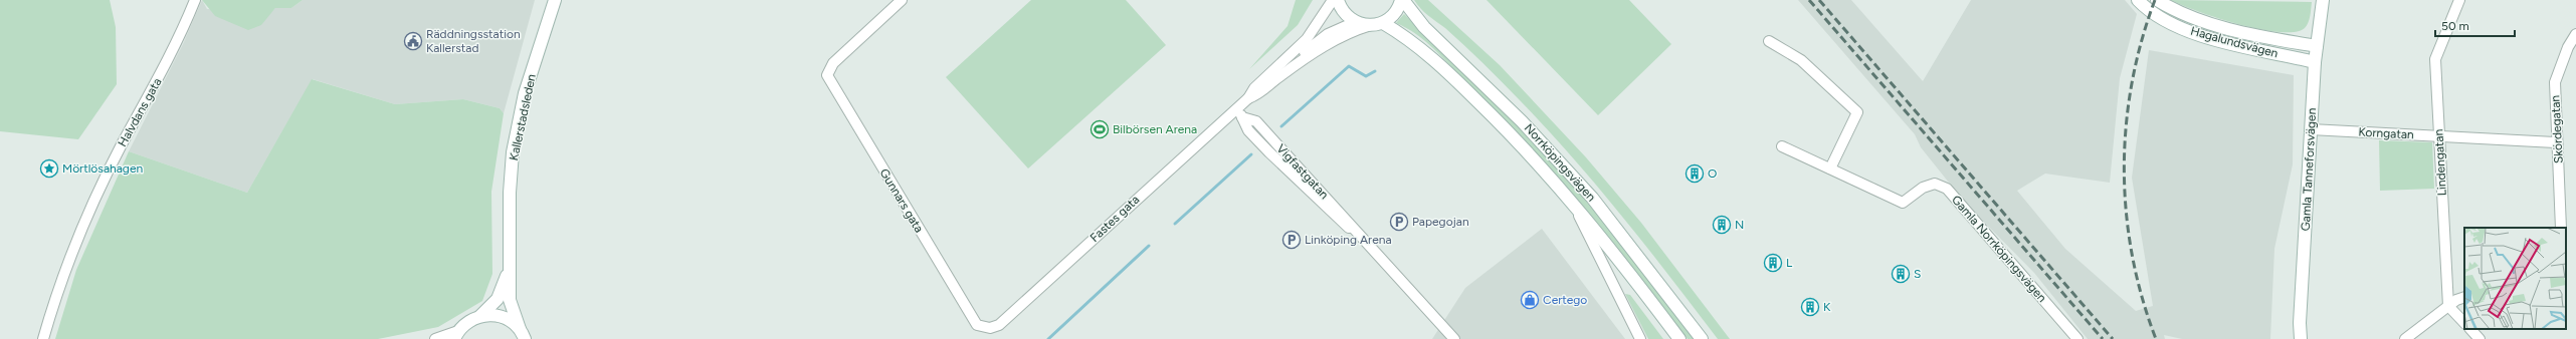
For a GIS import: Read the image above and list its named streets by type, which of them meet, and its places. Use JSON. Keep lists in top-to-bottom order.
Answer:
{
  "streets": {
    "main road": [
      "Hagalundsvägen",
      "Kallerstadsleden",
      "Norrköpingsvägen",
      "Gamla Tanneforsvägen"
    ],
    "street": [
      "Halvdans gata",
      "Skördegatan",
      "Korngatan",
      "Lindengatan",
      "Vigfastgatan",
      "Gunnars gata",
      "Fastes gata",
      "Gamla Norrköpingsvägen"
    ]
  },
  "crossings": [
    ["Hagalundsvägen", "Gamla Tanneforsvägen"],
    ["Skördegatan", "Korngatan"],
    ["Korngatan", "Lindengatan"],
    ["Korngatan", "Gamla Tanneforsvägen"],
    ["Norrköpingsvägen", "Fastes gata"],
    ["Vigfastgatan", "Fastes gata"],
    ["Gunnars gata", "Fastes gata"]
  ],
  "places": {
    "public building": ["Räddningsstation Kallerstad"],
    "sports": ["Bilbörsen Arena"],
    "place": ["Mörtlösahagen"],
    "building": [
      "O",
      "N",
      "L",
      "S",
      "K"
    ],
    "parking": ["Papegojan", "Linköping Arena"],
    "shop": ["Certego"]
  },
  "scale_bar": "50 m"
}
